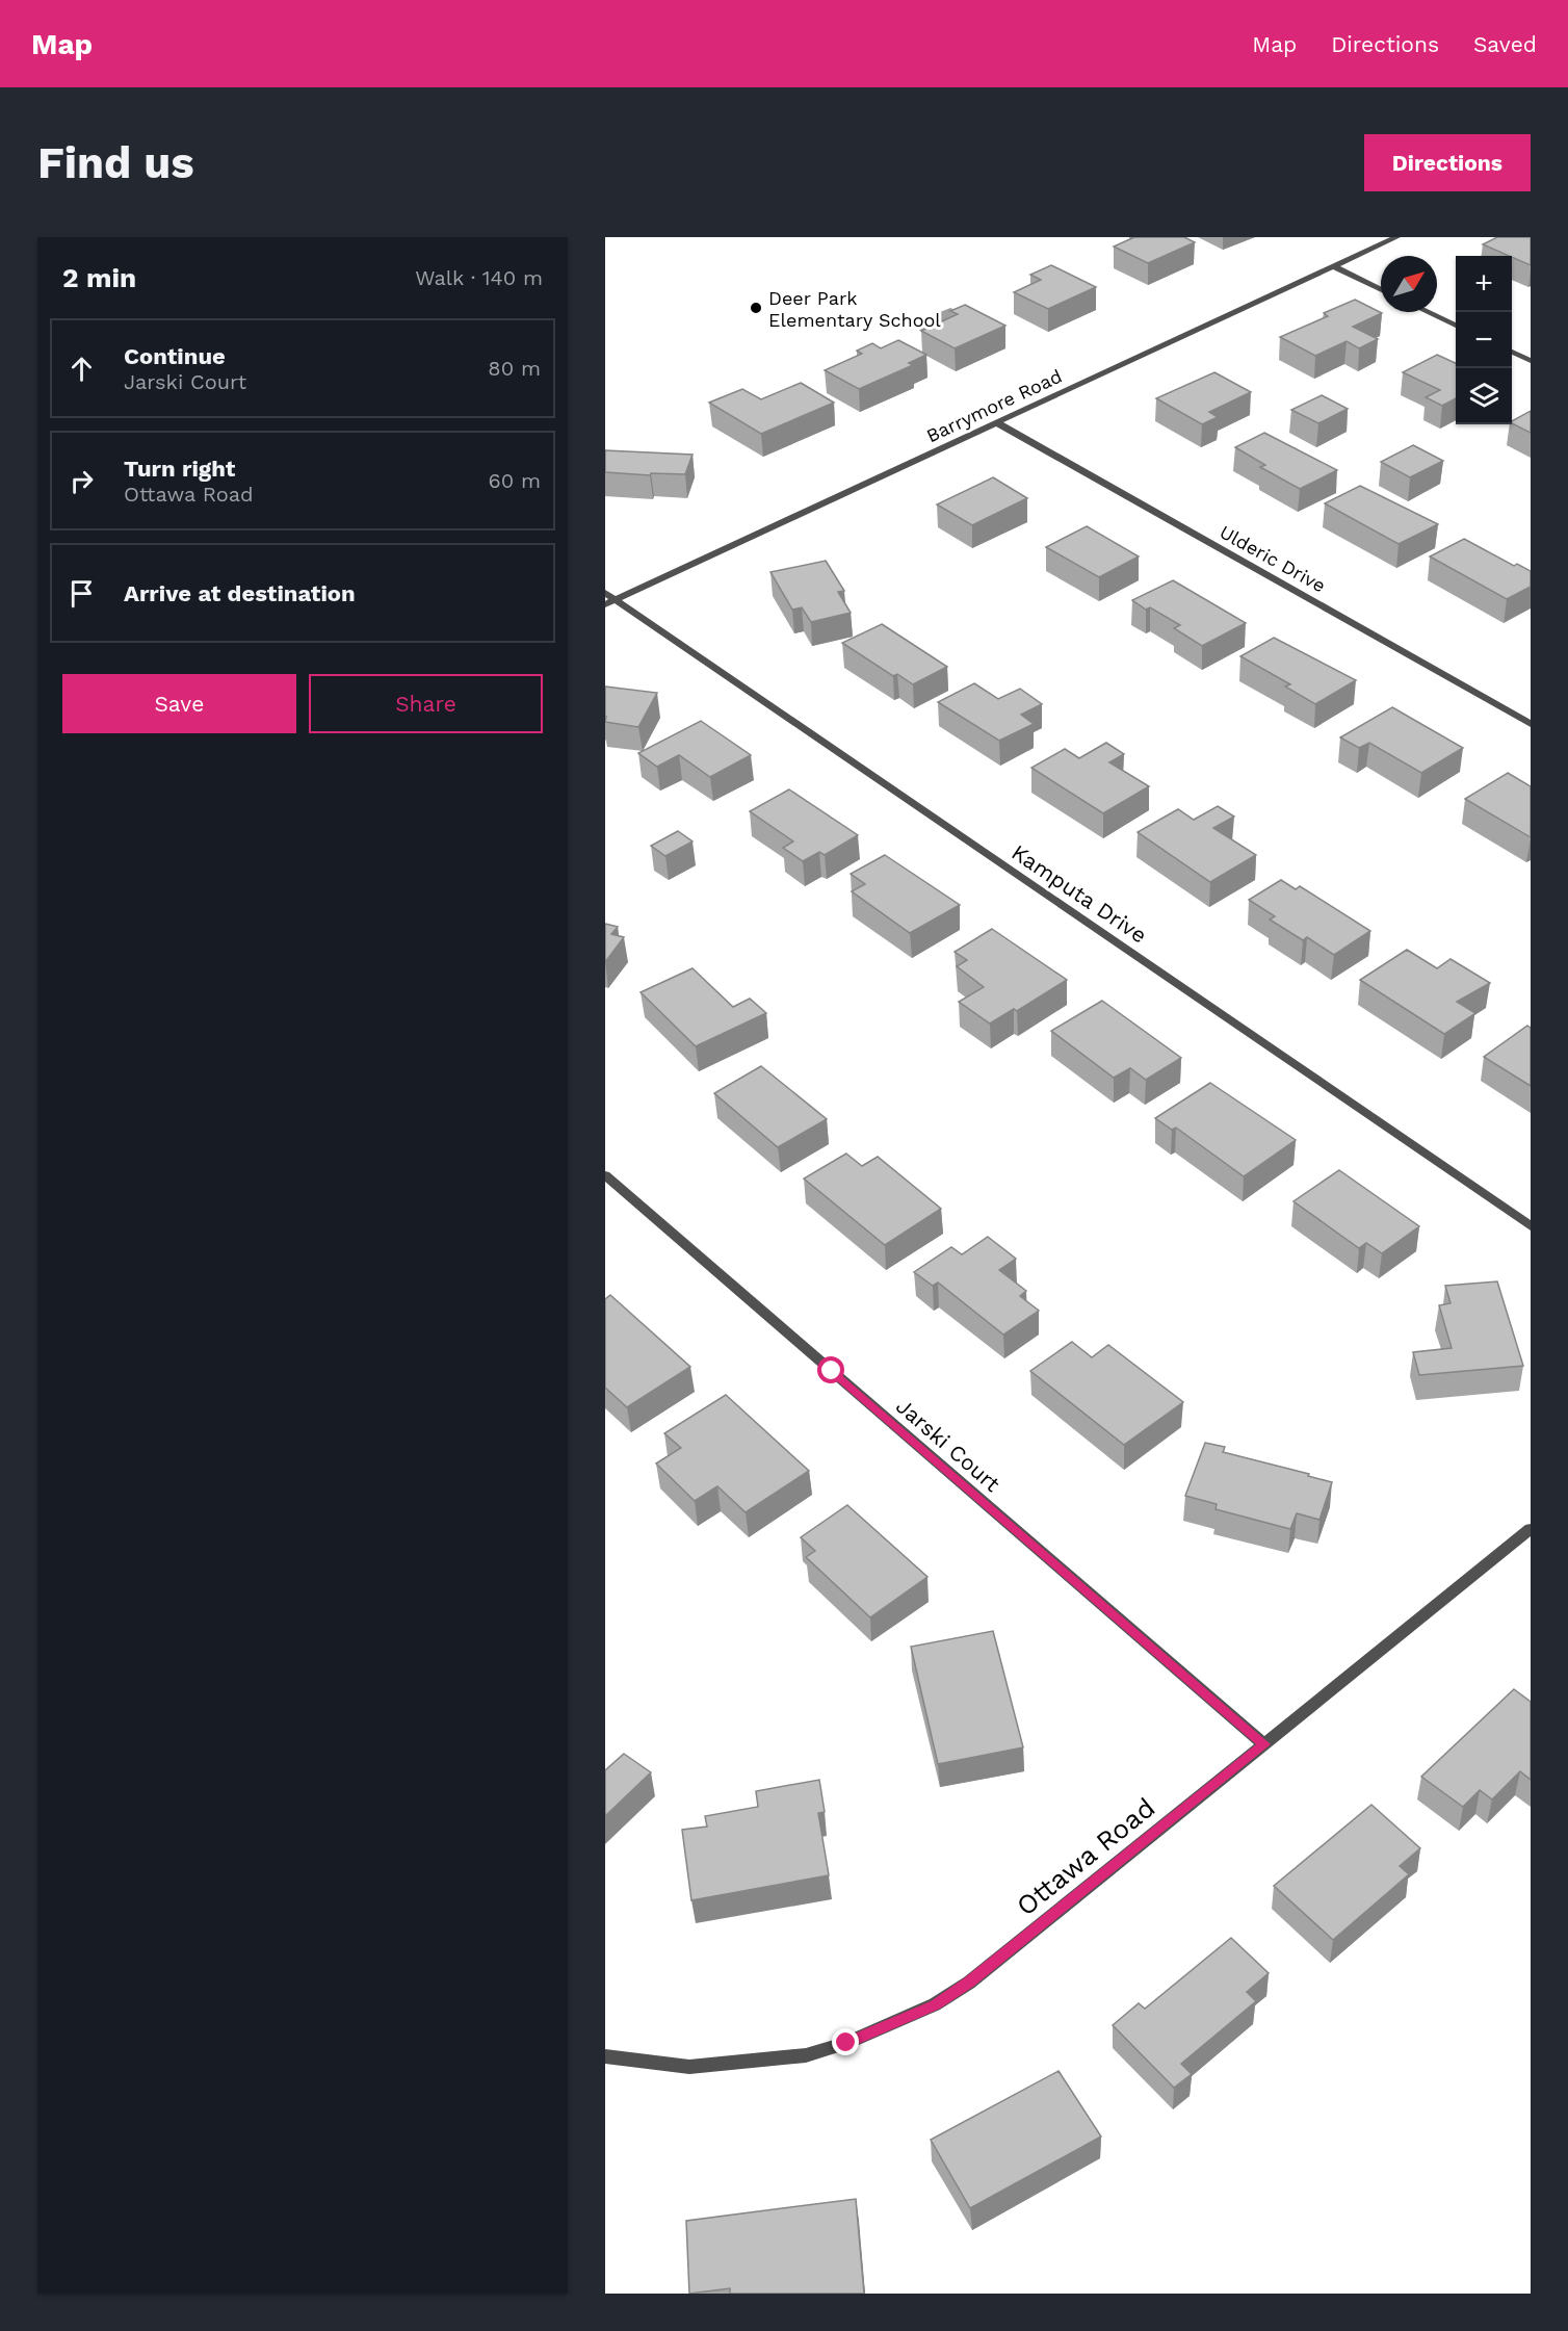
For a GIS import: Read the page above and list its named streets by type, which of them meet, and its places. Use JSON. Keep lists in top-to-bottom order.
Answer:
{
  "streets": {
    "street": [
      "Barrymore Road",
      "Ulderic Drive",
      "Kamputa Drive",
      "Jarski Court",
      "Ottawa Road"
    ]
  },
  "crossings": [
    ["Barrymore Road", "Ulderic Drive"],
    ["Barrymore Road", "Kamputa Drive"],
    ["Jarski Court", "Ottawa Road"]
  ],
  "places": ["Deer Park Elementary School"],
  "north": "top right",
  "page": {
    "header": "Map",
    "nav": ["Map", "Directions", "Saved"],
    "buttons": [
      "Directions",
      ["Save", "Share"]
    ],
    "title": "Find us",
    "heading": ["2 min", "Walk · 140 m"],
    "map_buttons": ["+", "−"],
    "list": [
      ["Continue", "Jarski Court", "80 m"],
      ["Turn right", "Ottawa Road", "60 m"],
      "Arrive at destination"
    ]
  }
}
